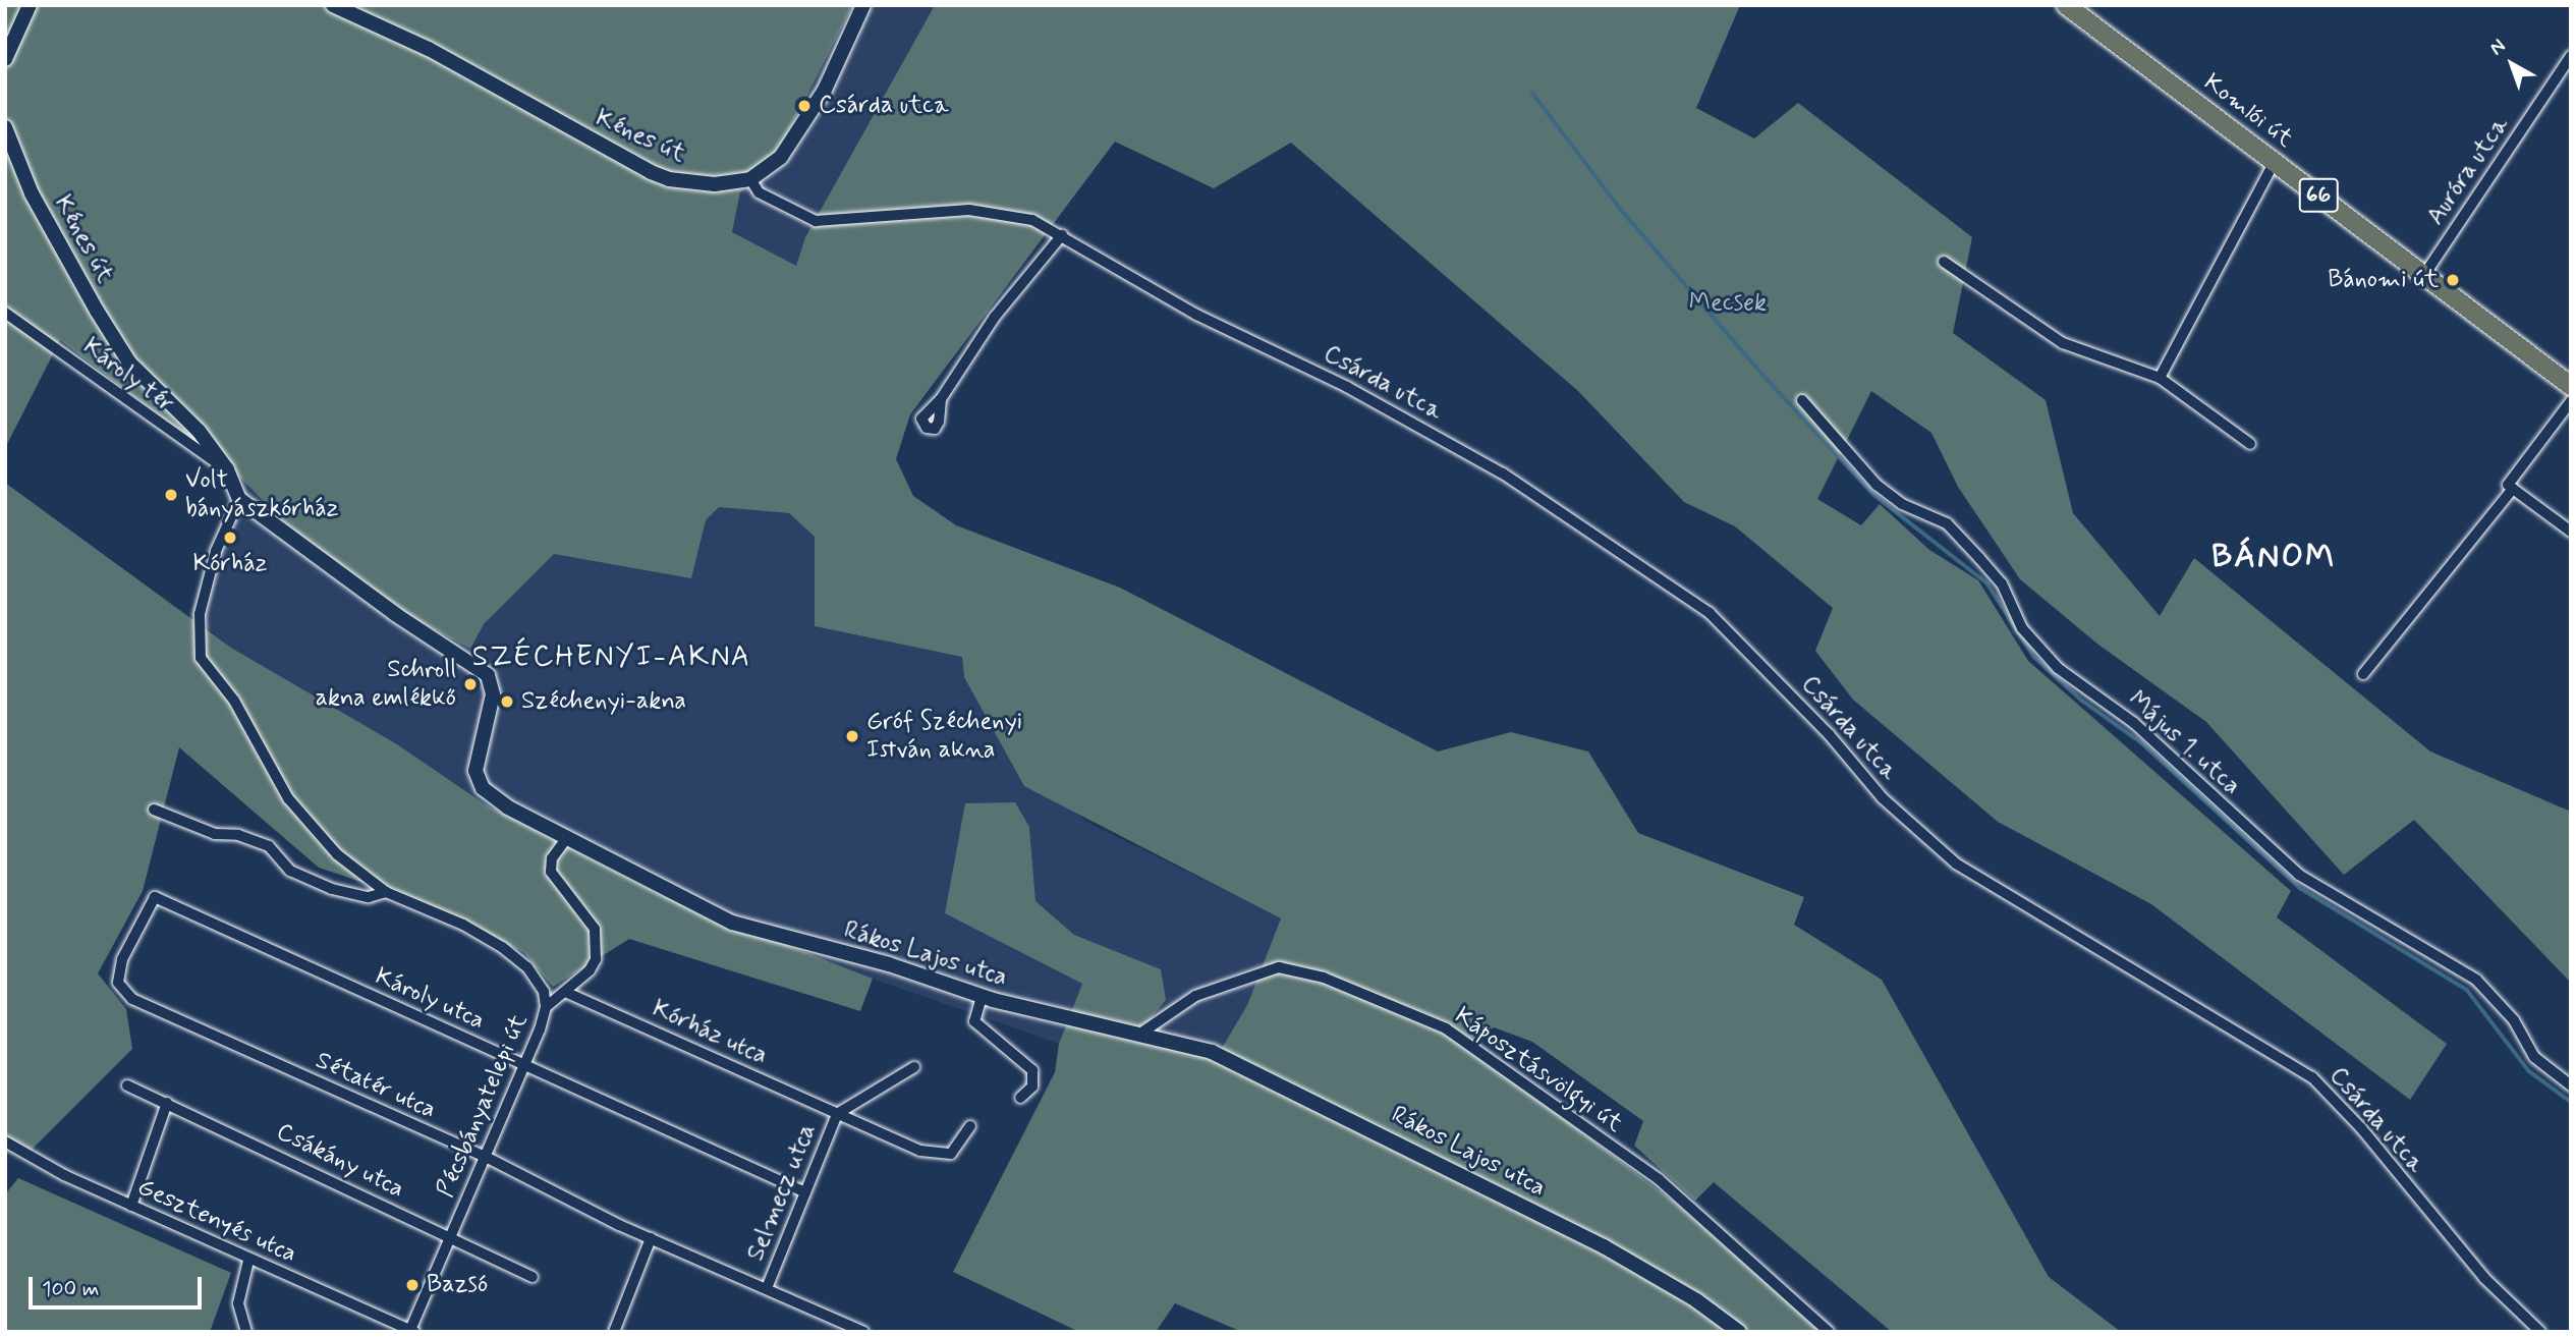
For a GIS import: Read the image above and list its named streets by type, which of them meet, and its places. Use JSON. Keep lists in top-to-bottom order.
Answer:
{
  "streets": {
    "main road": ["Komlói út", "66"],
    "street": [
      "Kénes út",
      "Auróra utca",
      "Károly tér",
      "Csárda utca",
      "Május 1. utca",
      "Rákos Lajos utca",
      "Károly utca",
      "Kórház utca",
      "Káposztásvölgyi út",
      "Sétatér utca",
      "Pécsbányatelepi út",
      "Csákány utca",
      "Selmecz utca",
      "Gesztenyés utca"
    ]
  },
  "crossings": [
    ["Komlói út", "Auróra utca"],
    ["Kénes út", "Károly tér"],
    ["Kénes út", "Csárda utca"],
    ["Kénes út", "Rákos Lajos utca"],
    ["Kénes út", "Pécsbányatelepi út"],
    ["Rákos Lajos utca", "Káposztásvölgyi út"],
    ["Rákos Lajos utca", "Pécsbányatelepi út"],
    ["Károly utca", "Sétatér utca"],
    ["Károly utca", "Pécsbányatelepi út"],
    ["Károly utca", "Selmecz utca"],
    ["Kórház utca", "Selmecz utca"],
    ["Sétatér utca", "Pécsbányatelepi út"],
    ["Sétatér utca", "Selmecz utca"],
    ["Pécsbányatelepi út", "Csákány utca"],
    ["Pécsbányatelepi út", "Gesztenyés utca"]
  ],
  "districts": ["BÁNOM", "SZÉCHENYI-AKNA"],
  "parks": ["Mecsek"],
  "places": [
    "Csárda utca",
    "Bánomi út",
    "Volt bányászkórház",
    "Kórház",
    "Schroll akna emlékkő",
    "Széchenyi-akna",
    "Gróf Széchenyi István akna",
    "Bazsó"
  ],
  "scale_bar": "100 m",
  "north": "top left"
}
